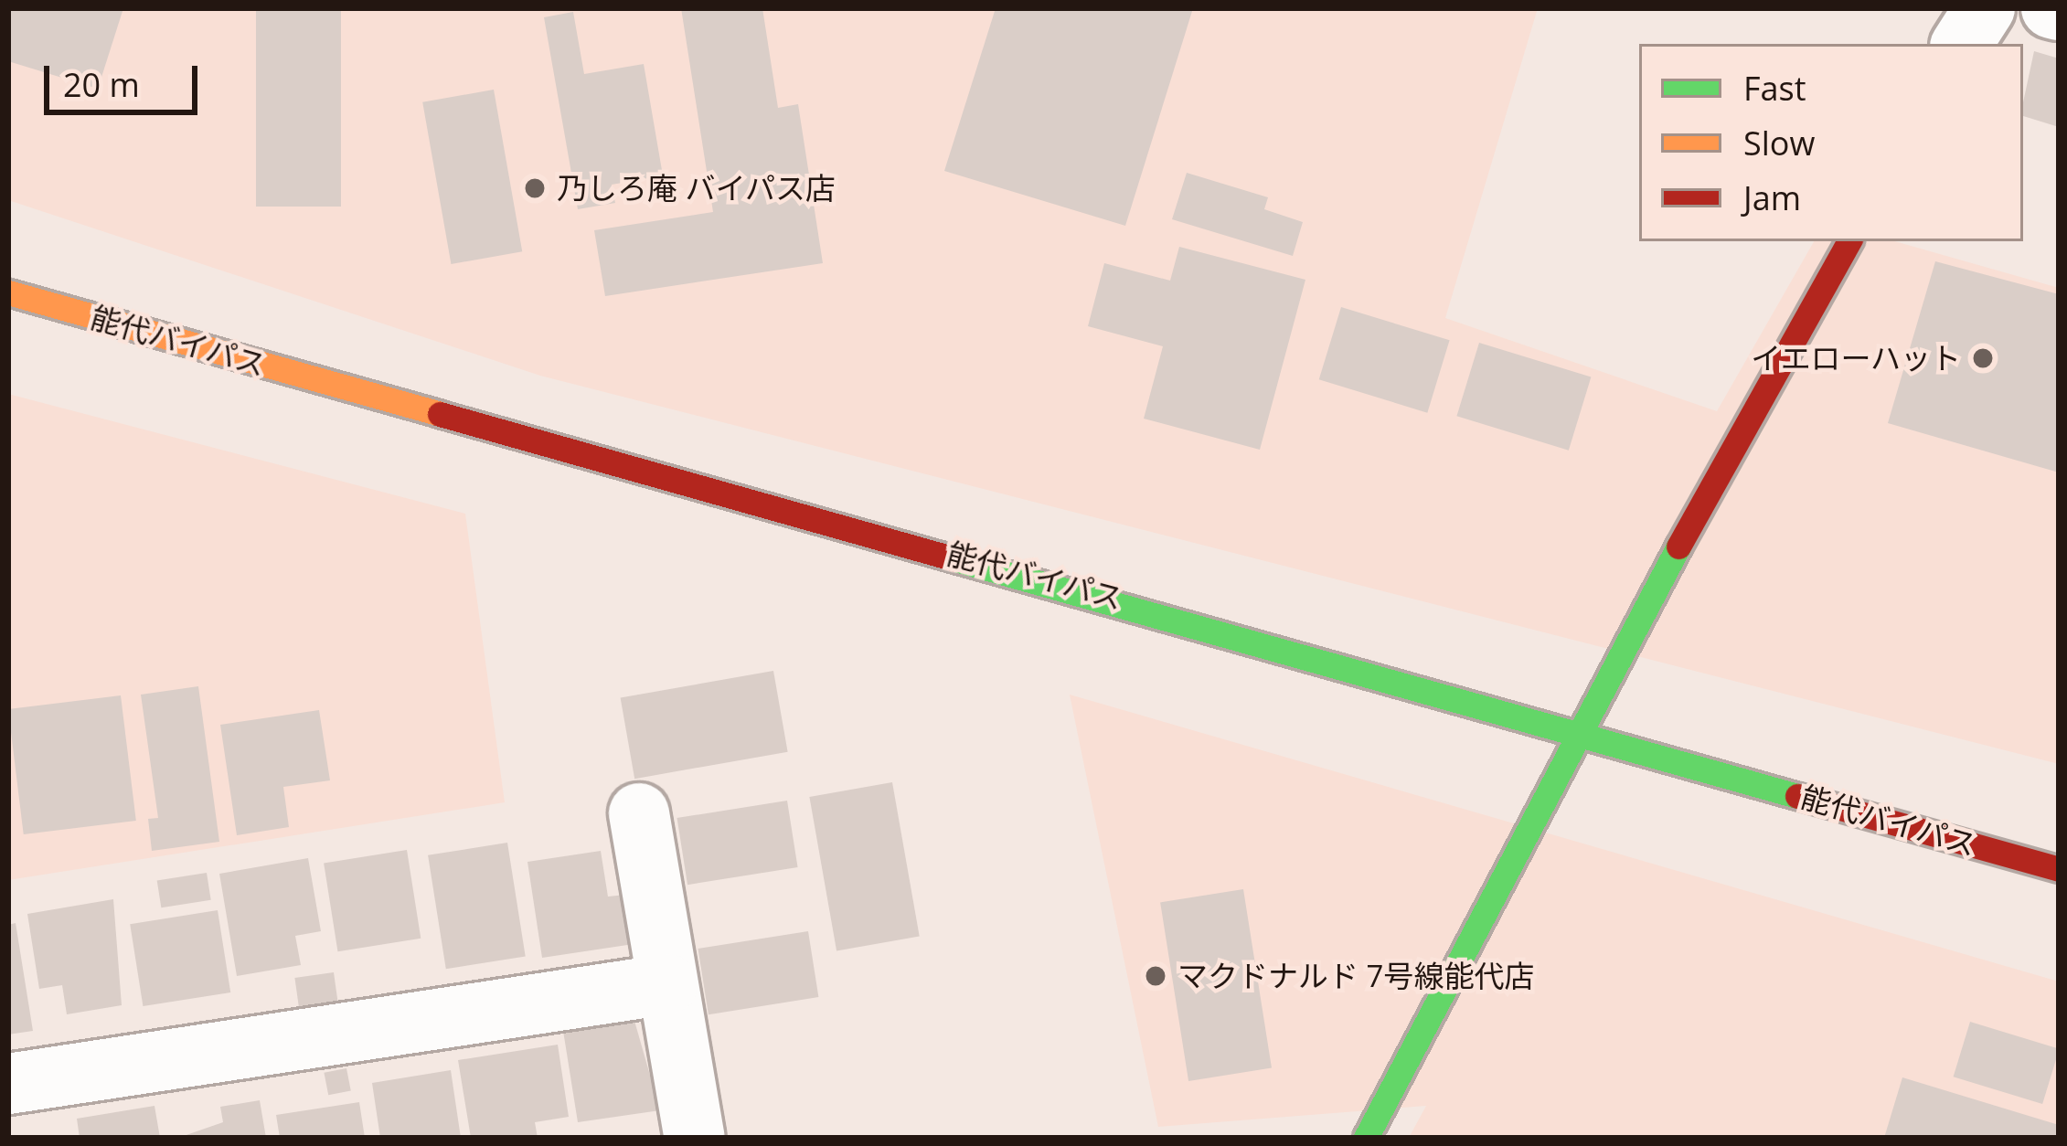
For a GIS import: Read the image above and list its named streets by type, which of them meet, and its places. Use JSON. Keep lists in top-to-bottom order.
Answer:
{
  "streets": {
    "main road": ["能代バイパス"]
  },
  "places": ["乃しろ庵 バイパス店", "イエローハット", "マクドナルド 7号線能代店"],
  "legend": ["Fast", "Slow", "Jam"],
  "scale_bar": "20 m"
}
